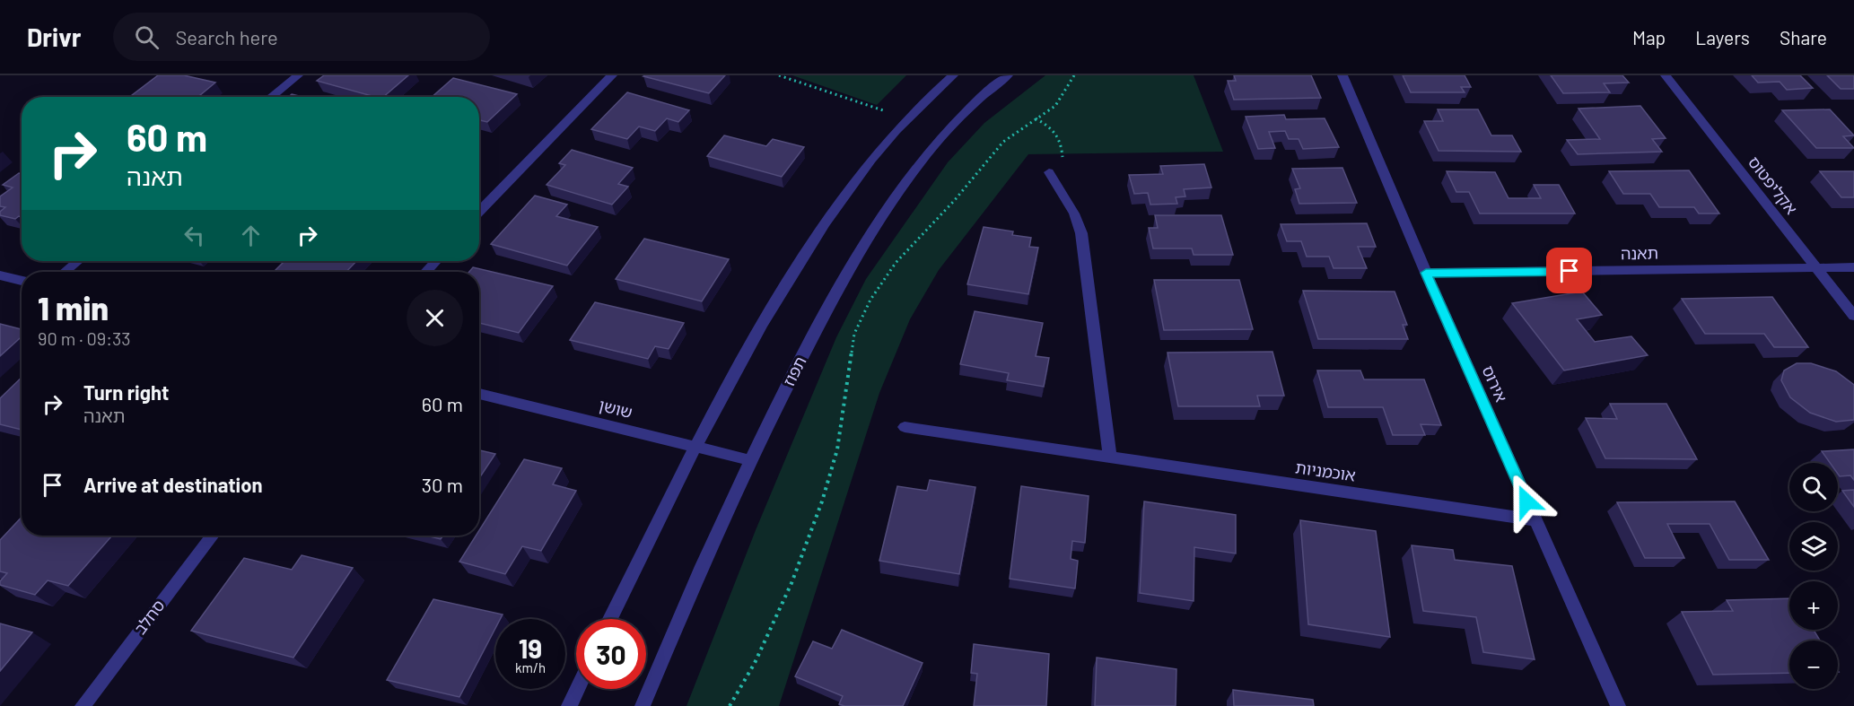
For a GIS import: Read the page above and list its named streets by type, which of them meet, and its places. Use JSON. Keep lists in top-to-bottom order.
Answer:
{
  "streets": {
    "street": [
      "אקליפטוס",
      "תאנה",
      "תפוז",
      "אירוס",
      "שושן",
      "אוכמניות",
      "סחלב"
    ]
  },
  "crossings": [
    ["אקליפטוס", "תאנה"],
    ["תאנה", "אירוס"],
    ["תפוז", "שושן"],
    ["אירוס", "אוכמניות"]
  ],
  "page": {
    "header": "Drivr",
    "search": "Search here",
    "nav": ["Map", "Layers", "Share"],
    "turn": ["60 m", "תאנה"],
    "heading": ["1 min", "90 m · 09:33"],
    "list": [
      {
        "name": "Turn right",
        "note": "תאנה",
        "value": "60 m"
      },
      {
        "name": "Arrive at destination",
        "value": "30 m"
      }
    ],
    "map_buttons": ["+", "−"],
    "speed": "19 km/h",
    "limit": "30"
  }
}
